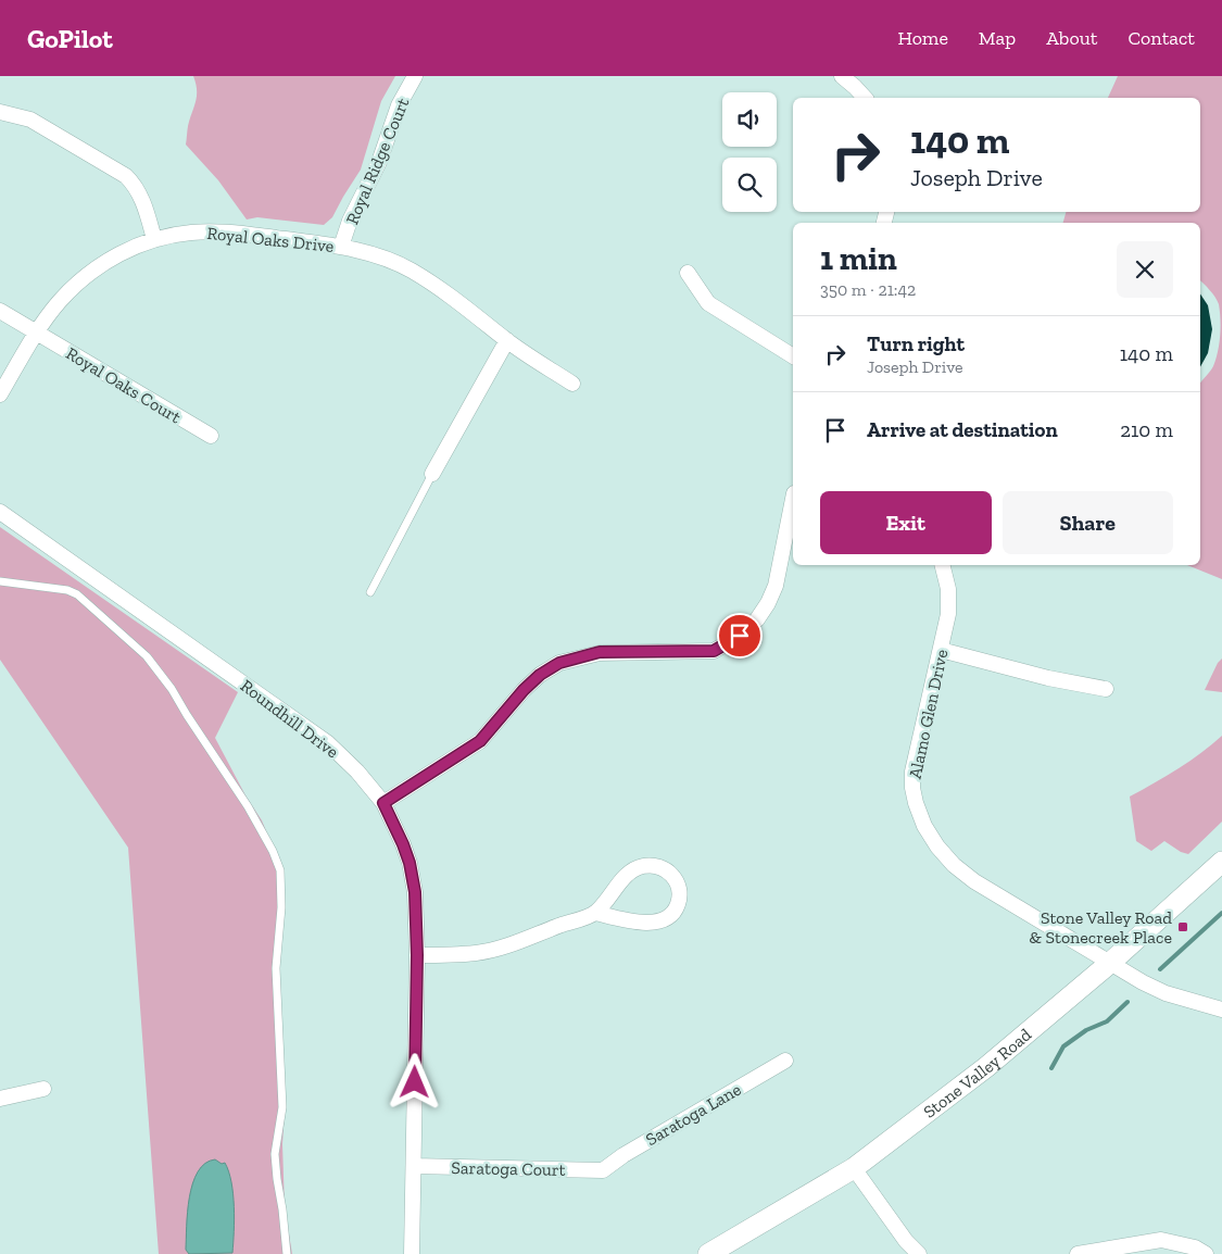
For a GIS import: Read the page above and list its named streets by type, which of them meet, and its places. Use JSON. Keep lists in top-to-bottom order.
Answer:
{
  "streets": {
    "street": [
      "Royal Ridge Court",
      "Royal Oaks Drive",
      "Royal Oaks Court",
      "Alamo Glen Drive",
      "Roundhill Drive",
      "Stone Valley Road",
      "Saratoga Lane",
      "Saratoga Court"
    ]
  },
  "crossings": [
    ["Royal Ridge Court", "Royal Oaks Drive"],
    ["Royal Oaks Drive", "Royal Oaks Court"],
    ["Alamo Glen Drive", "Stone Valley Road"],
    ["Roundhill Drive", "Saratoga Court"],
    ["Saratoga Lane", "Saratoga Court"]
  ],
  "places": {
    "transit": ["Stone Valley Road & Stonecreek Place"]
  },
  "page": {
    "header": "GoPilot",
    "nav": [
      "Home",
      "Map",
      "About",
      "Contact"
    ],
    "turn": ["140 m", "Joseph Drive"],
    "heading": ["1 min", "350 m · 21:42"],
    "list": [
      {
        "name": "Turn right",
        "note": "Joseph Drive",
        "value": "140 m"
      },
      {
        "name": "Arrive at destination",
        "value": "210 m"
      }
    ],
    "buttons": ["Exit", "Share"]
  }
}
